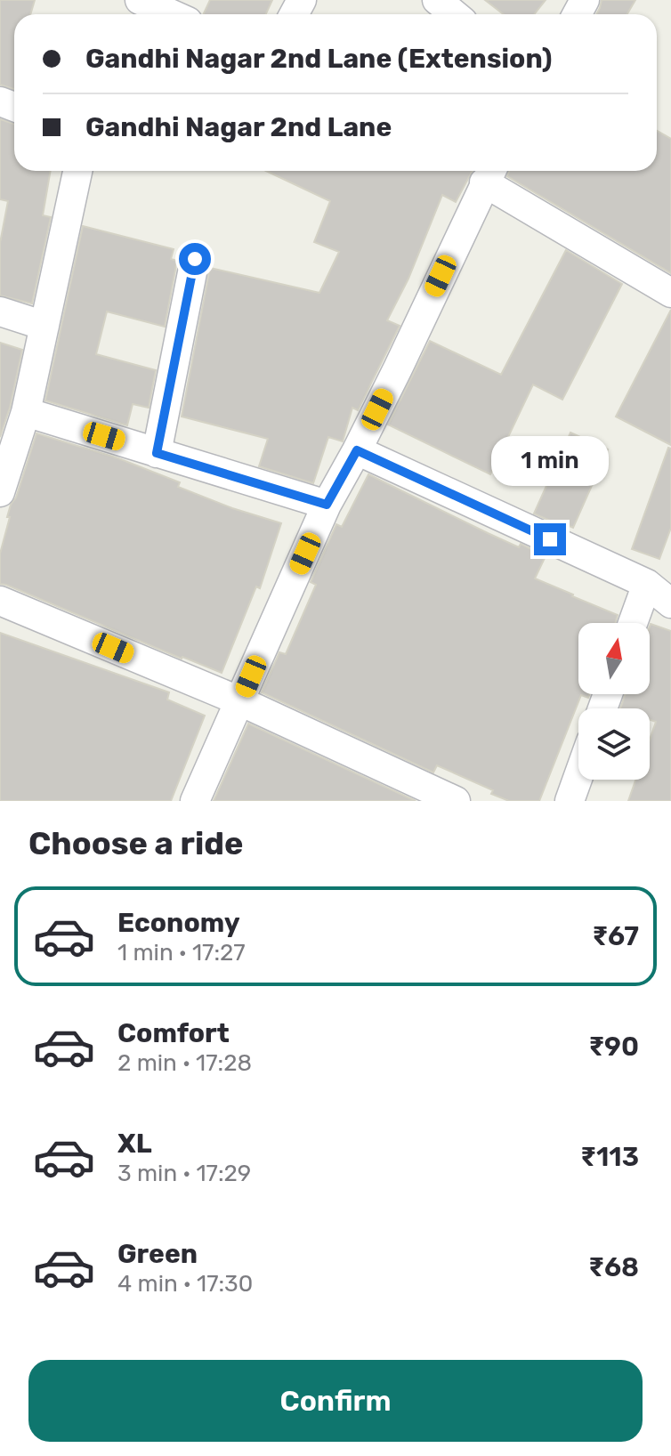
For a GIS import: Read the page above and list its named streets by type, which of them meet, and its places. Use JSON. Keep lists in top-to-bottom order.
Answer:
{
  "north": "top",
  "page": {
    "banner": ["Gandhi Nagar 2nd Lane (Extension)", "Gandhi Nagar 2nd Lane"],
    "bubble": "1 min",
    "heading": "Choose a ride",
    "list": [
      {
        "name": "Economy",
        "note": "1 min · 17:27",
        "value": "₹67"
      },
      {
        "name": "Comfort",
        "note": "2 min · 17:28",
        "value": "₹90"
      },
      {
        "name": "XL",
        "note": "3 min · 17:29",
        "value": "₹113"
      },
      {
        "name": "Green",
        "note": "4 min · 17:30",
        "value": "₹68"
      }
    ],
    "buttons": "Confirm"
  }
}
